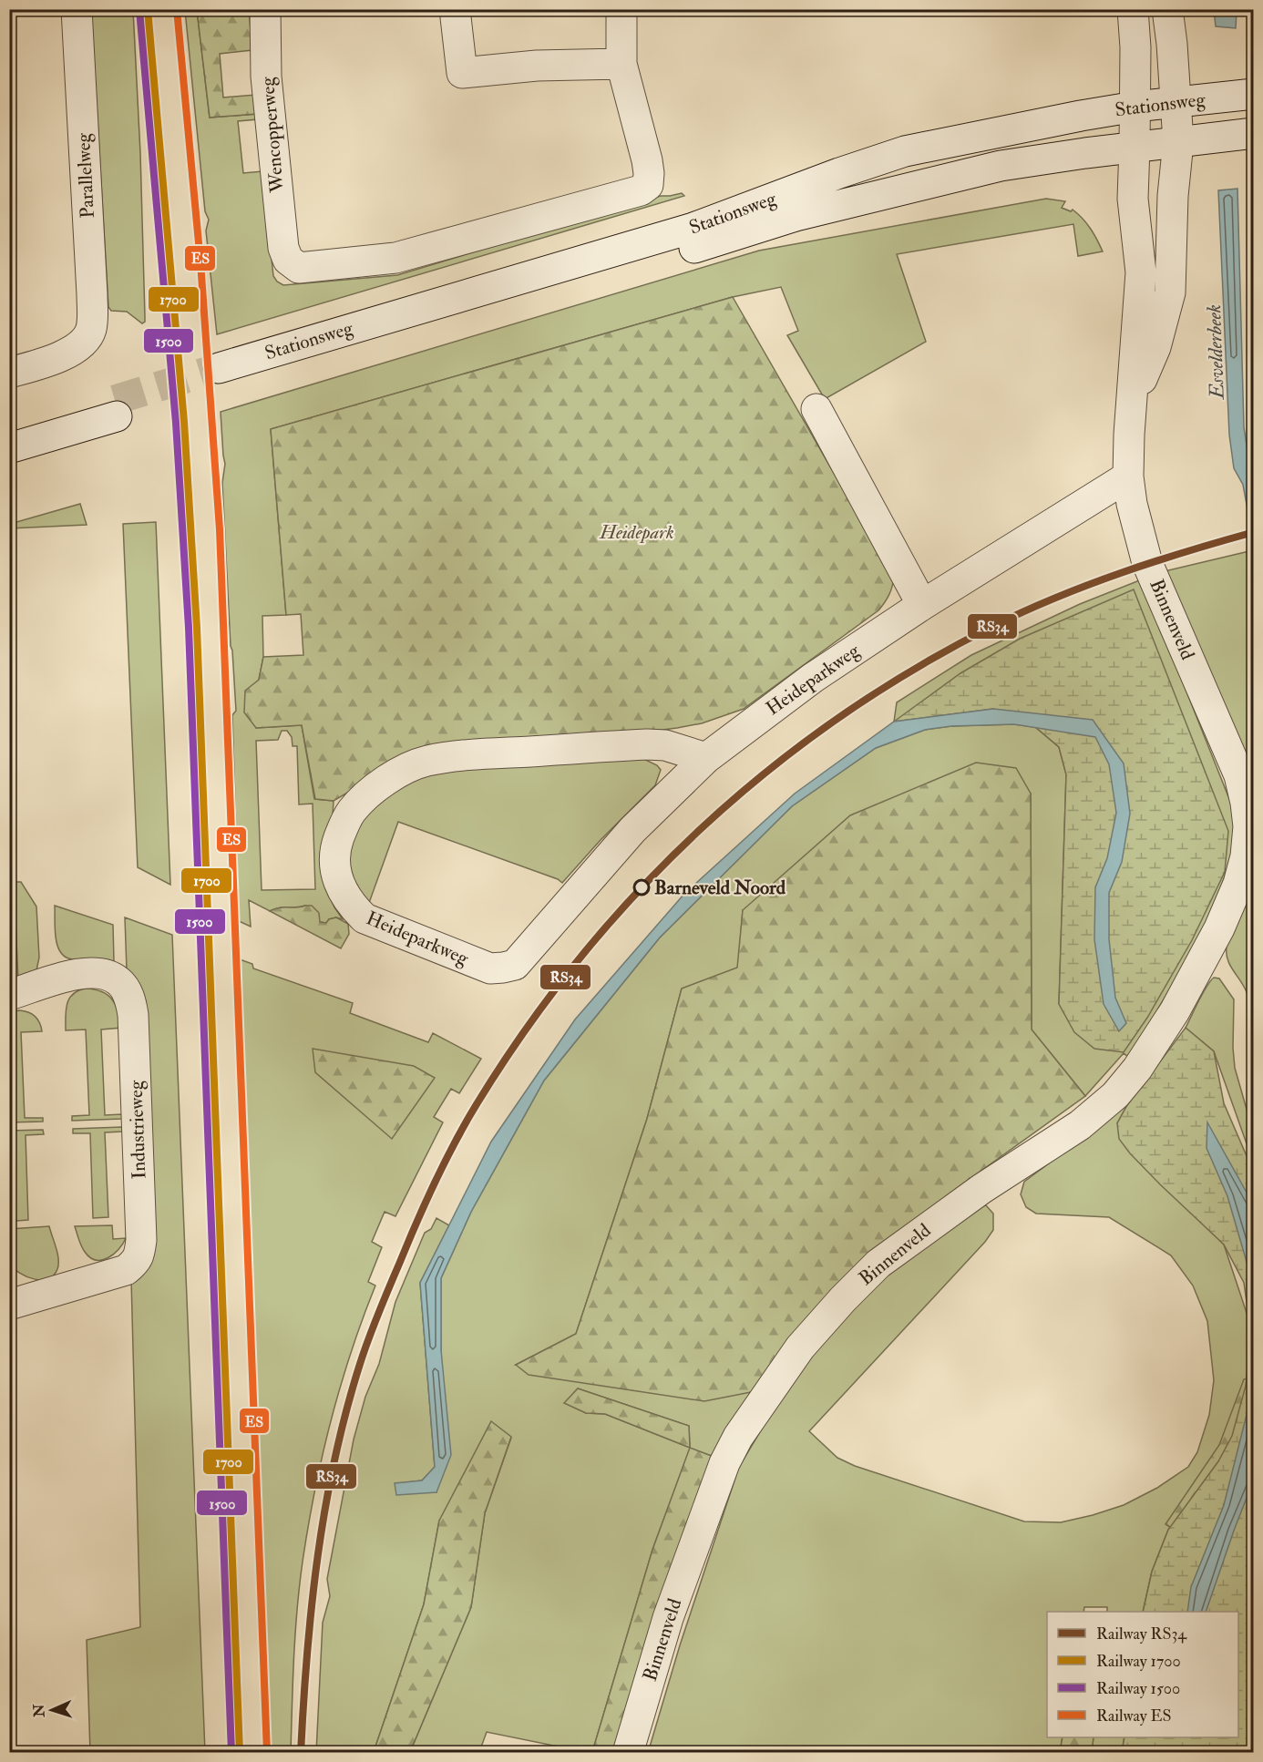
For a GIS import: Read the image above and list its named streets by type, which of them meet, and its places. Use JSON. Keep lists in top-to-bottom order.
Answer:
{
  "streets": {
    "street": [
      "Stationsweg",
      "Wencopperweg",
      "Parallelweg",
      "Binnenveld",
      "Heideparkweg",
      "Industrieweg"
    ]
  },
  "crossings": [
    ["Stationsweg", "Binnenveld"],
    ["Binnenveld", "Heideparkweg"]
  ],
  "water": ["Esvelderbeek"],
  "parks": ["Heidepark"],
  "places": ["Barneveld Noord"],
  "lines": [
    "rail line 1700",
    "rail line ES",
    "rail line 1500",
    "rail line RS34"
  ],
  "legend": [
    "Railway RS34",
    "Railway 1700",
    "Railway 1500",
    "Railway ES"
  ],
  "north": "left"
}
